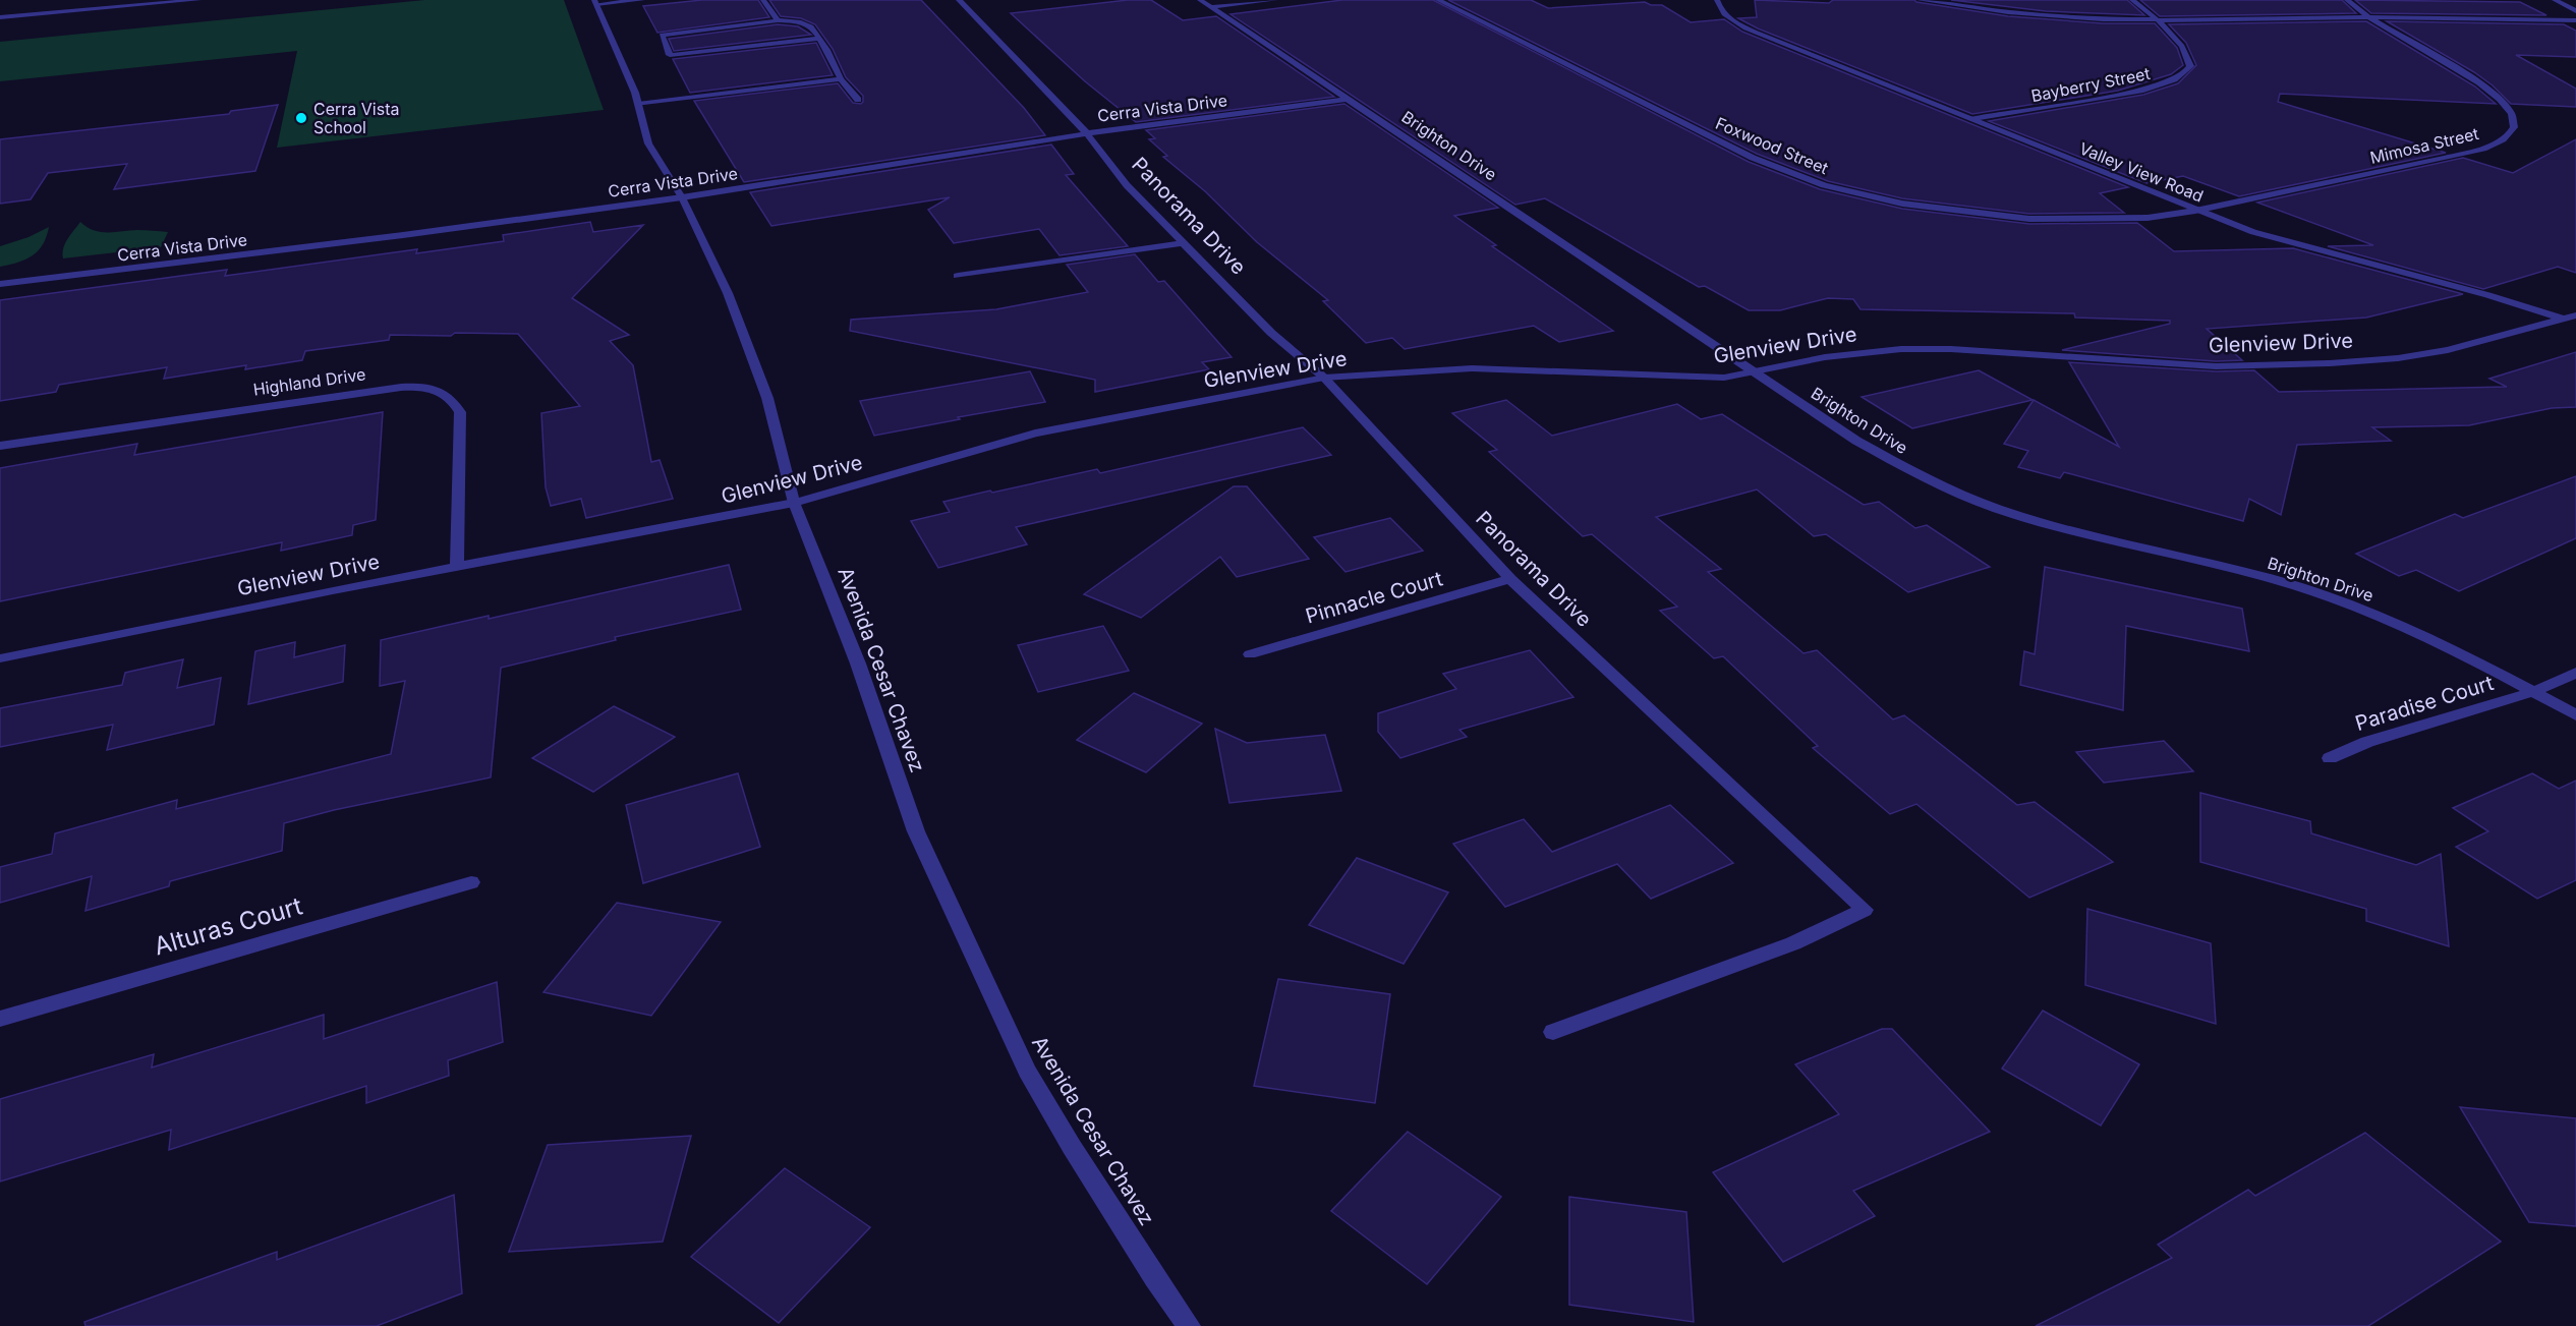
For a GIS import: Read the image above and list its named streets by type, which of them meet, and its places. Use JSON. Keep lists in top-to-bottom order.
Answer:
{
  "streets": {
    "street": [
      "Bayberry Street",
      "Cerra Vista Drive",
      "Brighton Drive",
      "Foxwood Street",
      "Mimosa Street",
      "Valley View Road",
      "Panorama Drive",
      "Glenview Drive",
      "Highland Drive",
      "Pinnacle Court",
      "Avenida Cesar Chavez",
      "Paradise Court",
      "Alturas Court"
    ]
  },
  "crossings": [
    ["Bayberry Street", "Valley View Road"],
    ["Cerra Vista Drive", "Brighton Drive"],
    ["Cerra Vista Drive", "Panorama Drive"],
    ["Cerra Vista Drive", "Avenida Cesar Chavez"],
    ["Brighton Drive", "Glenview Drive"],
    ["Brighton Drive", "Paradise Court"],
    ["Foxwood Street", "Mimosa Street"],
    ["Foxwood Street", "Valley View Road"],
    ["Mimosa Street", "Valley View Road"],
    ["Valley View Road", "Glenview Drive"],
    ["Panorama Drive", "Glenview Drive"],
    ["Panorama Drive", "Pinnacle Court"],
    ["Glenview Drive", "Highland Drive"],
    ["Glenview Drive", "Avenida Cesar Chavez"]
  ],
  "places": ["Cerra Vista School"]
}
